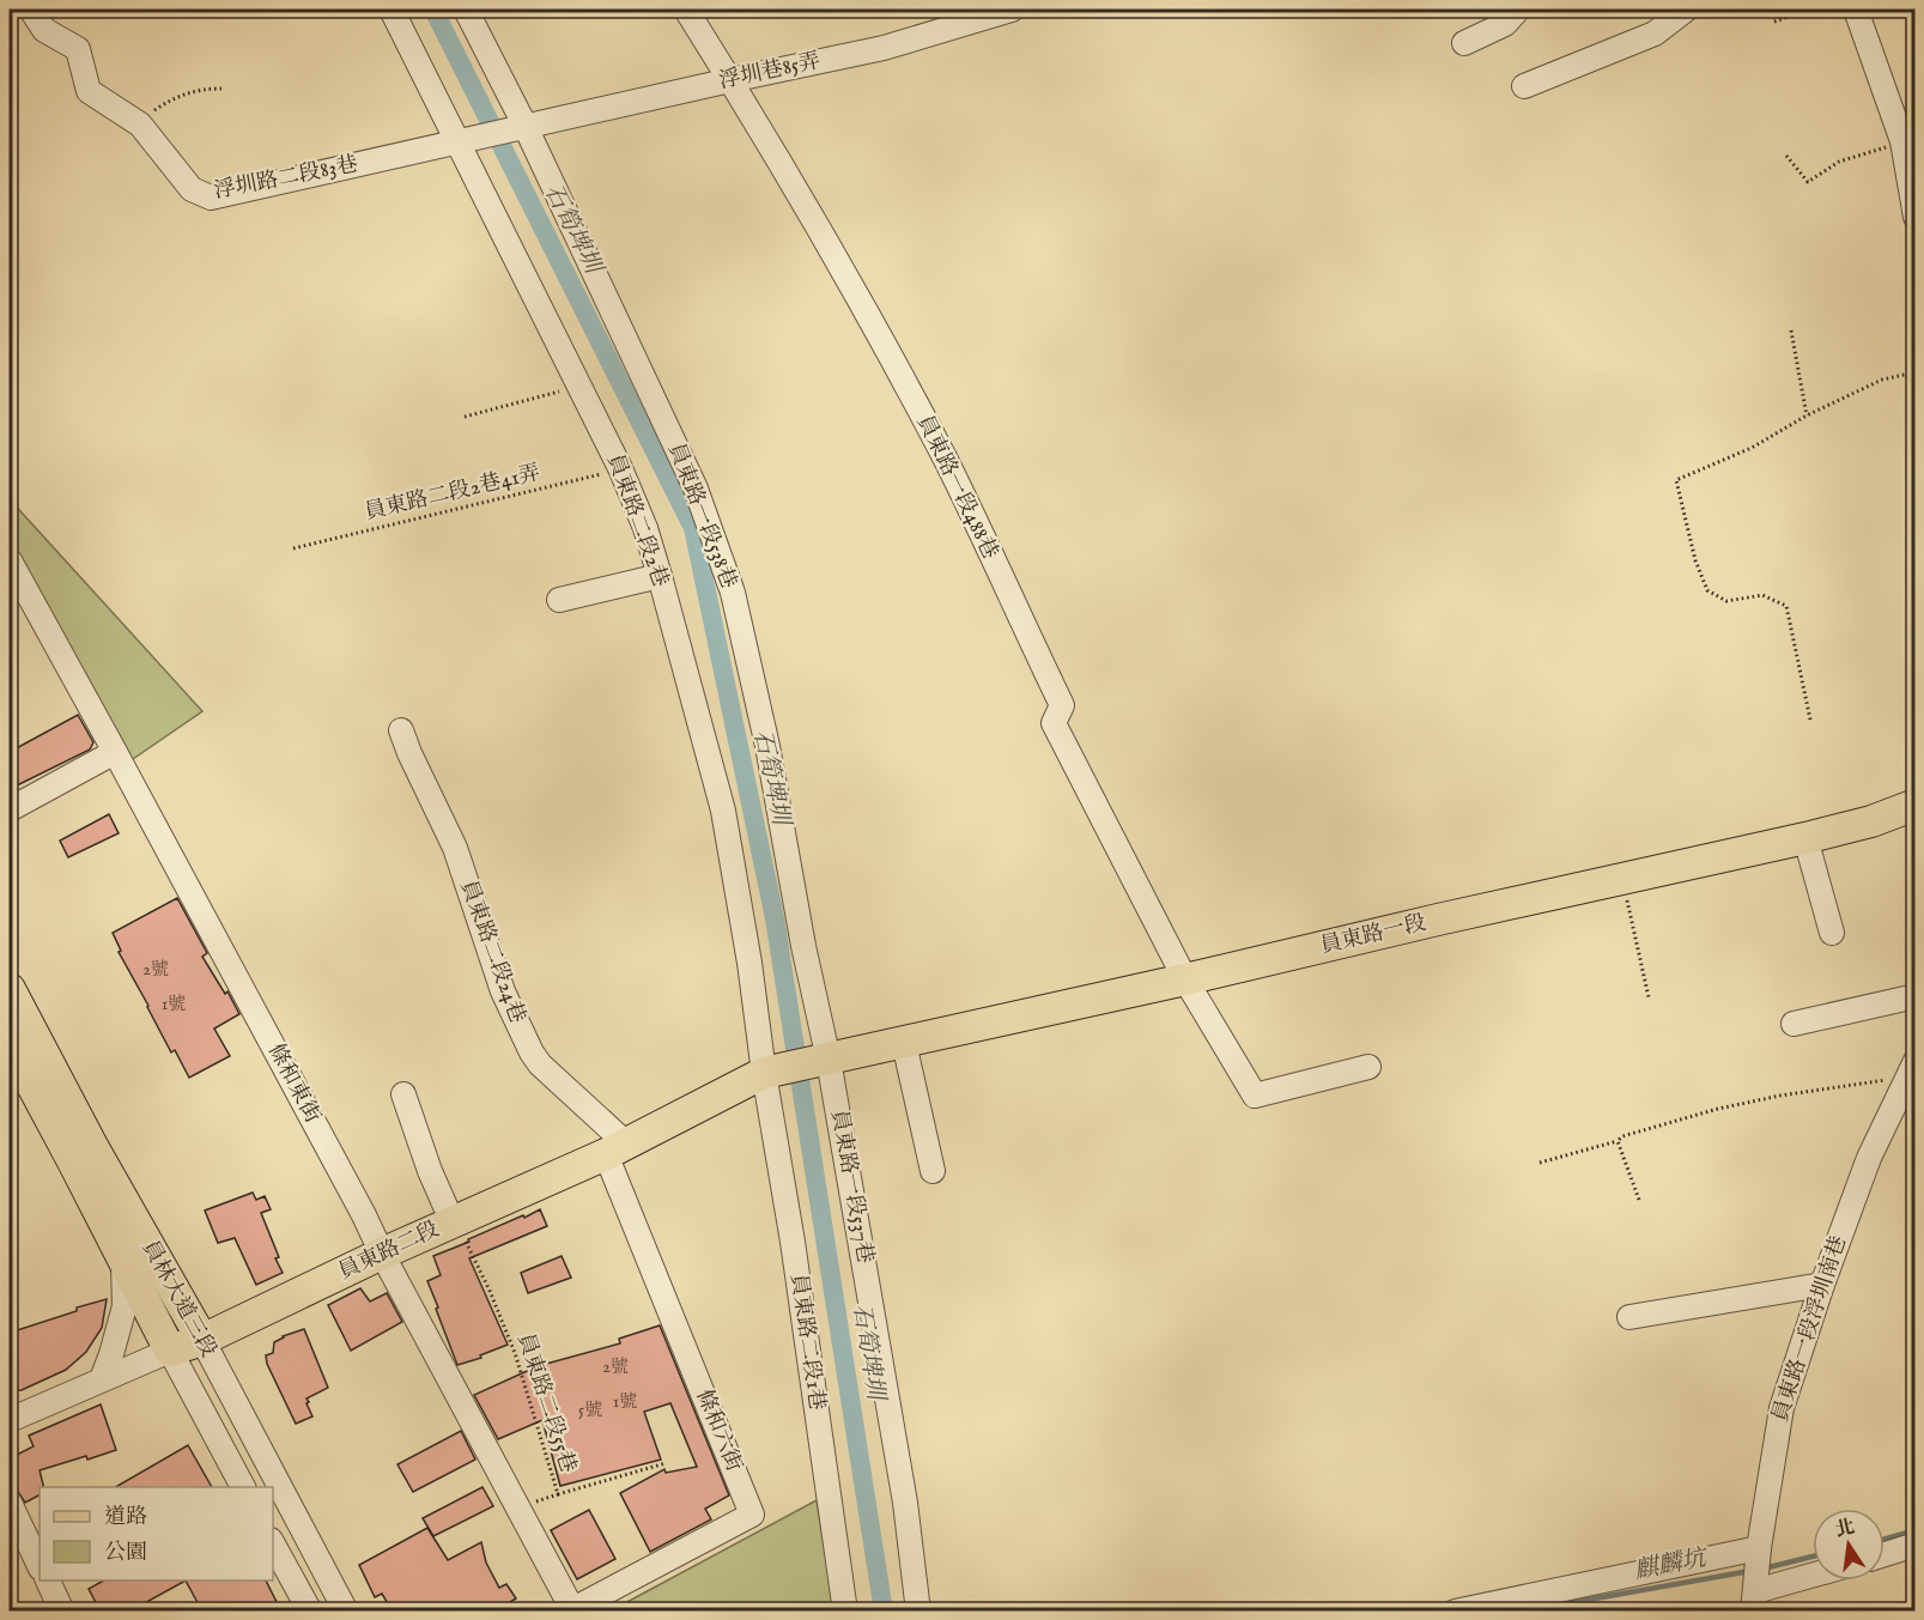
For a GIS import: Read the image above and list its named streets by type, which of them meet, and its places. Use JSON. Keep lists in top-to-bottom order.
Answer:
{
  "streets": {
    "main road": ["員東路一段", "員東路二段", "員林大道三段"],
    "street": [
      "浮圳巷85弄",
      "浮圳路二段83巷",
      "員東路一段488巷",
      "員東路一段538巷",
      "員東路二段2巷",
      "員東路二段24巷",
      "條和東街",
      "員東路一段537巷",
      "員東路一段浮圳南巷",
      "員東路二段1巷",
      "條和六街"
    ],
    "path": ["員東路二段2巷41弄", "員東路二段55巷"]
  },
  "crossings": [
    ["浮圳巷85弄", "浮圳路二段83巷"],
    ["浮圳巷85弄", "員東路一段488巷"],
    ["浮圳巷85弄", "員東路一段538巷"],
    ["浮圳巷85弄", "員東路二段2巷"],
    ["浮圳路二段83巷", "員東路二段2巷"],
    ["員東路一段488巷", "員東路一段"],
    ["員東路二段2巷41弄", "員東路二段2巷"],
    ["員東路一段538巷", "員東路一段"],
    ["員東路一段538巷", "員東路一段537巷"],
    ["員東路二段2巷", "員東路一段"],
    ["員東路二段2巷", "員東路二段"],
    ["員東路二段2巷", "員東路二段1巷"],
    ["員東路一段", "員東路一段537巷"],
    ["員東路一段", "員東路二段"],
    ["員東路一段", "員東路二段1巷"],
    ["員東路二段24巷", "員東路二段"],
    ["員東路二段24巷", "條和六街"],
    ["條和東街", "員東路二段"],
    ["條和東街", "條和六街"],
    ["員東路二段", "員林大道三段"],
    ["員東路二段", "員東路二段1巷"],
    ["員東路二段", "員東路二段55巷"],
    ["員東路二段", "條和六街"]
  ],
  "water": ["石筍埤圳", "麒麟坑"],
  "house_numbers": [
    "2號",
    "1號",
    "2號",
    "1號",
    "5號"
  ],
  "legend": ["道路", "公園"],
  "north": "top"
}
